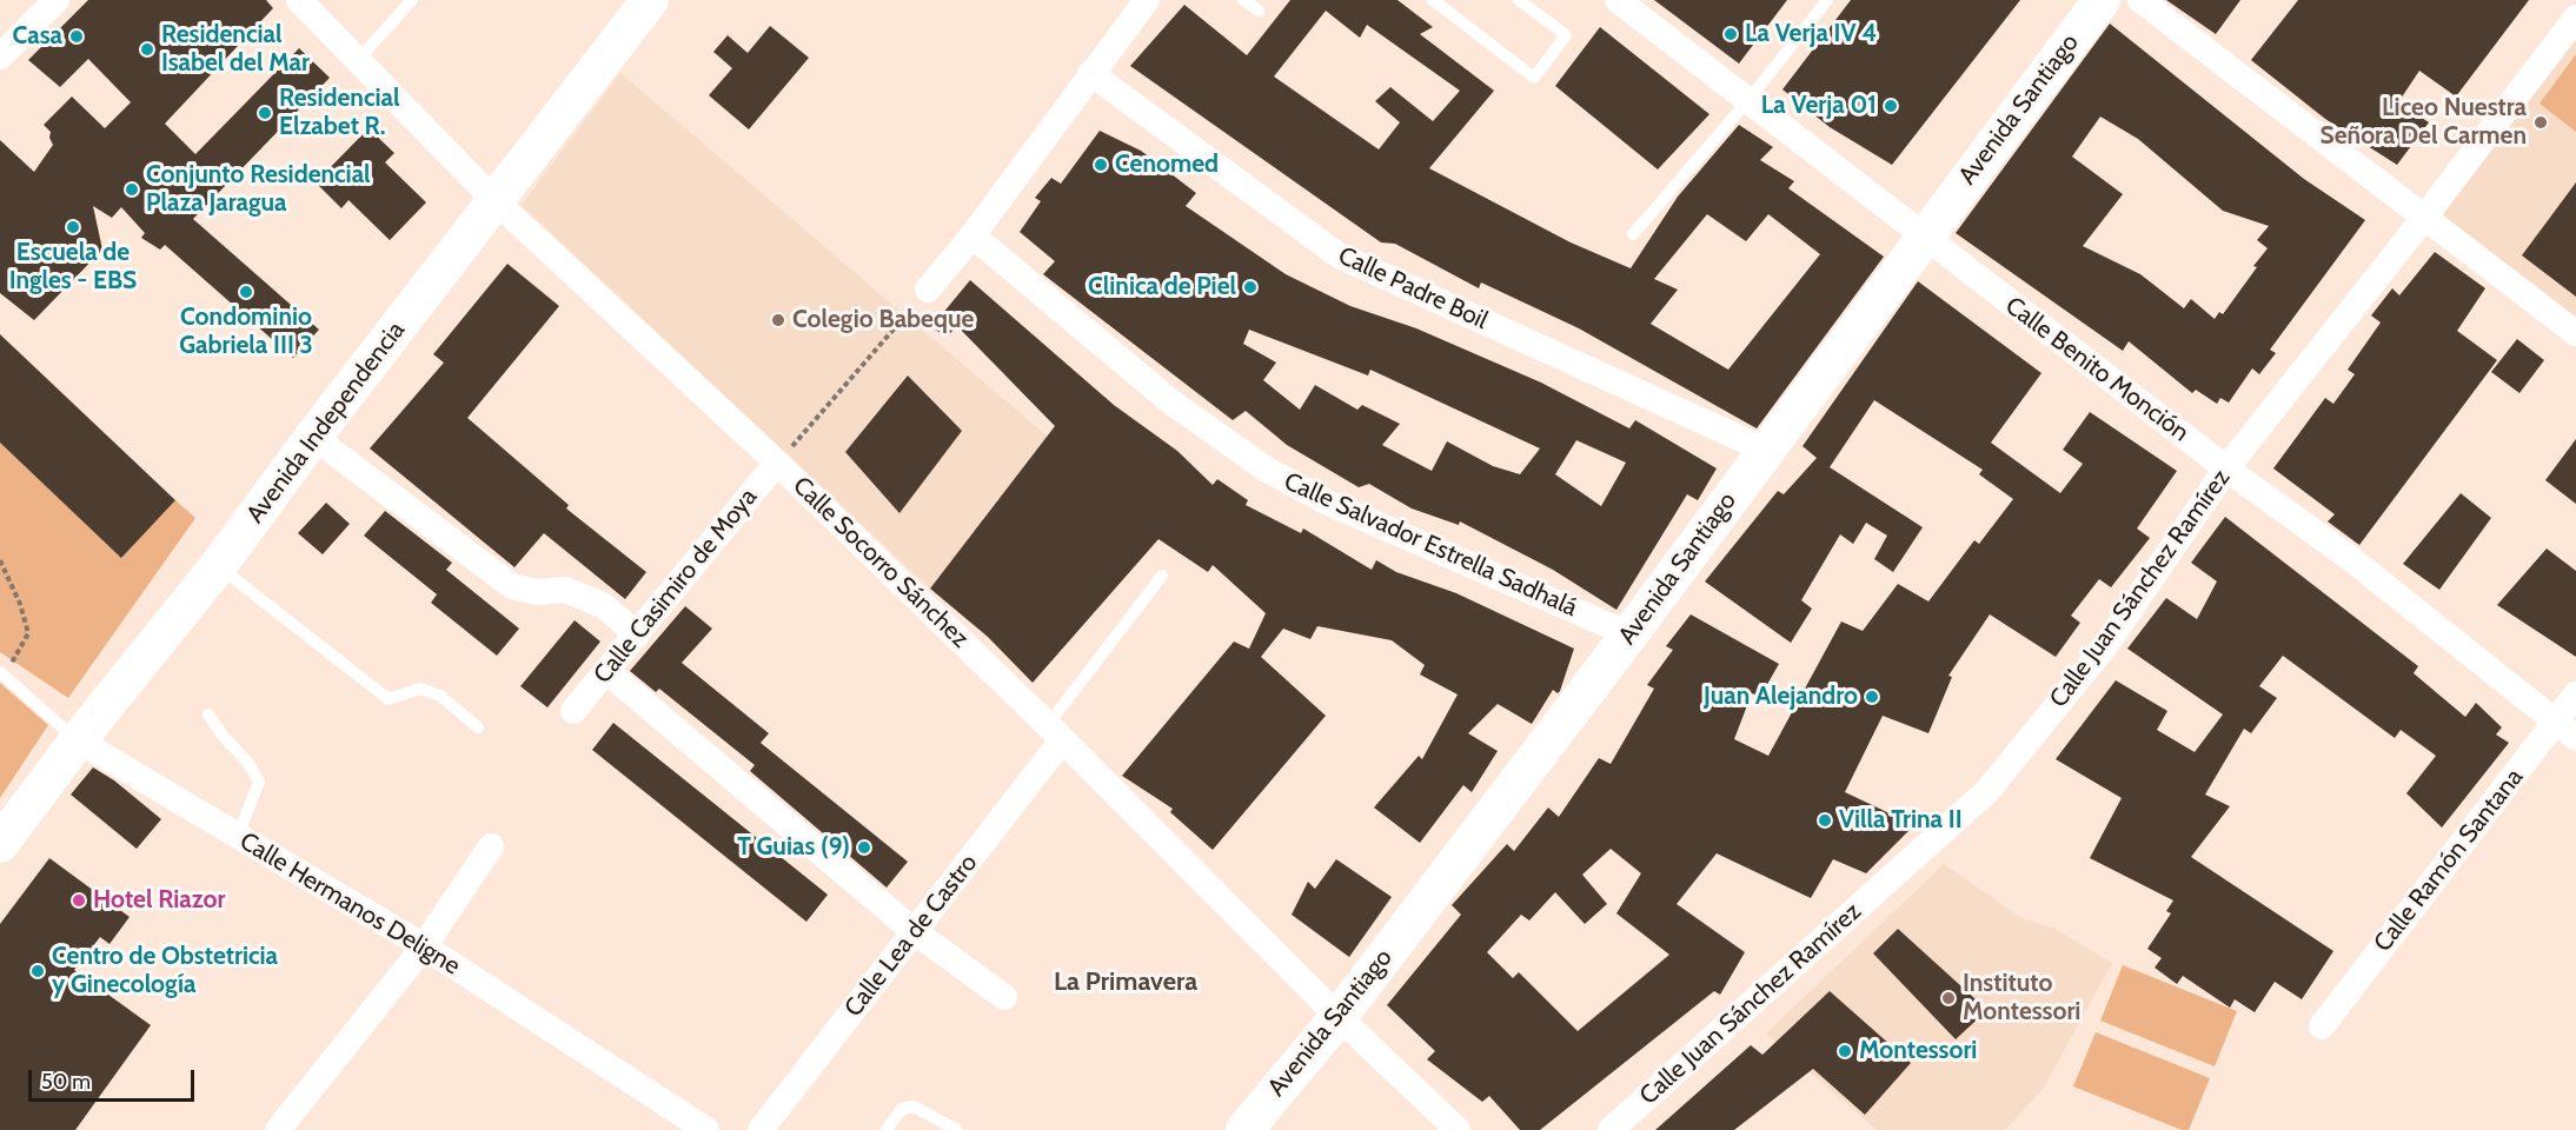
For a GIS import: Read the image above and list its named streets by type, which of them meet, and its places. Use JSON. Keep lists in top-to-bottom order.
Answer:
{
  "streets": {
    "main road": ["Avenida Santiago", "Avenida Independencia"],
    "street": [
      "Calle Padre Boil",
      "Calle Benito Monción",
      "Calle Salvador Estrella Sadhalá",
      "Calle Socorro Sánchez",
      "Calle Casimiro de Moya",
      "Calle Juan Sánchez Ramírez",
      "Calle Ramón Santana",
      "Calle Hermanos Deligne",
      "Calle Lea de Castro"
    ]
  },
  "crossings": [
    ["Avenida Santiago", "Calle Padre Boil"],
    ["Avenida Santiago", "Calle Benito Monción"],
    ["Avenida Santiago", "Calle Salvador Estrella Sadhalá"],
    ["Avenida Santiago", "Calle Socorro Sánchez"],
    ["Calle Benito Monción", "Calle Juan Sánchez Ramírez"],
    ["Calle Benito Monción", "Calle Ramón Santana"],
    ["Avenida Independencia", "Calle Socorro Sánchez"],
    ["Avenida Independencia", "Calle Hermanos Deligne"],
    ["Calle Socorro Sánchez", "Calle Casimiro de Moya"],
    ["Calle Socorro Sánchez", "Calle Lea de Castro"]
  ],
  "districts": ["La Primavera"],
  "places": [
    "La Verja IV 4",
    "Casa",
    "Residencial Isabel del Mar",
    "La Verja 01",
    "Residencial Elzabet R.",
    "Liceo Nuestra Señora Del Carmen",
    "Cenomed",
    "Conjunto Residencial Plaza Jaragua",
    "Escuela de Ingles - EBS",
    "Clinica de Piel",
    "Condominio Gabriela III 3",
    "Colegio Babeque",
    "Juan Alejandro",
    "Villa Trina II",
    "T Guias (9)",
    "Hotel Riazor",
    "Centro de Obstetricia y Ginecología",
    "Instituto Montessori",
    "Montessori"
  ],
  "scale_bar": "50 m"
}
